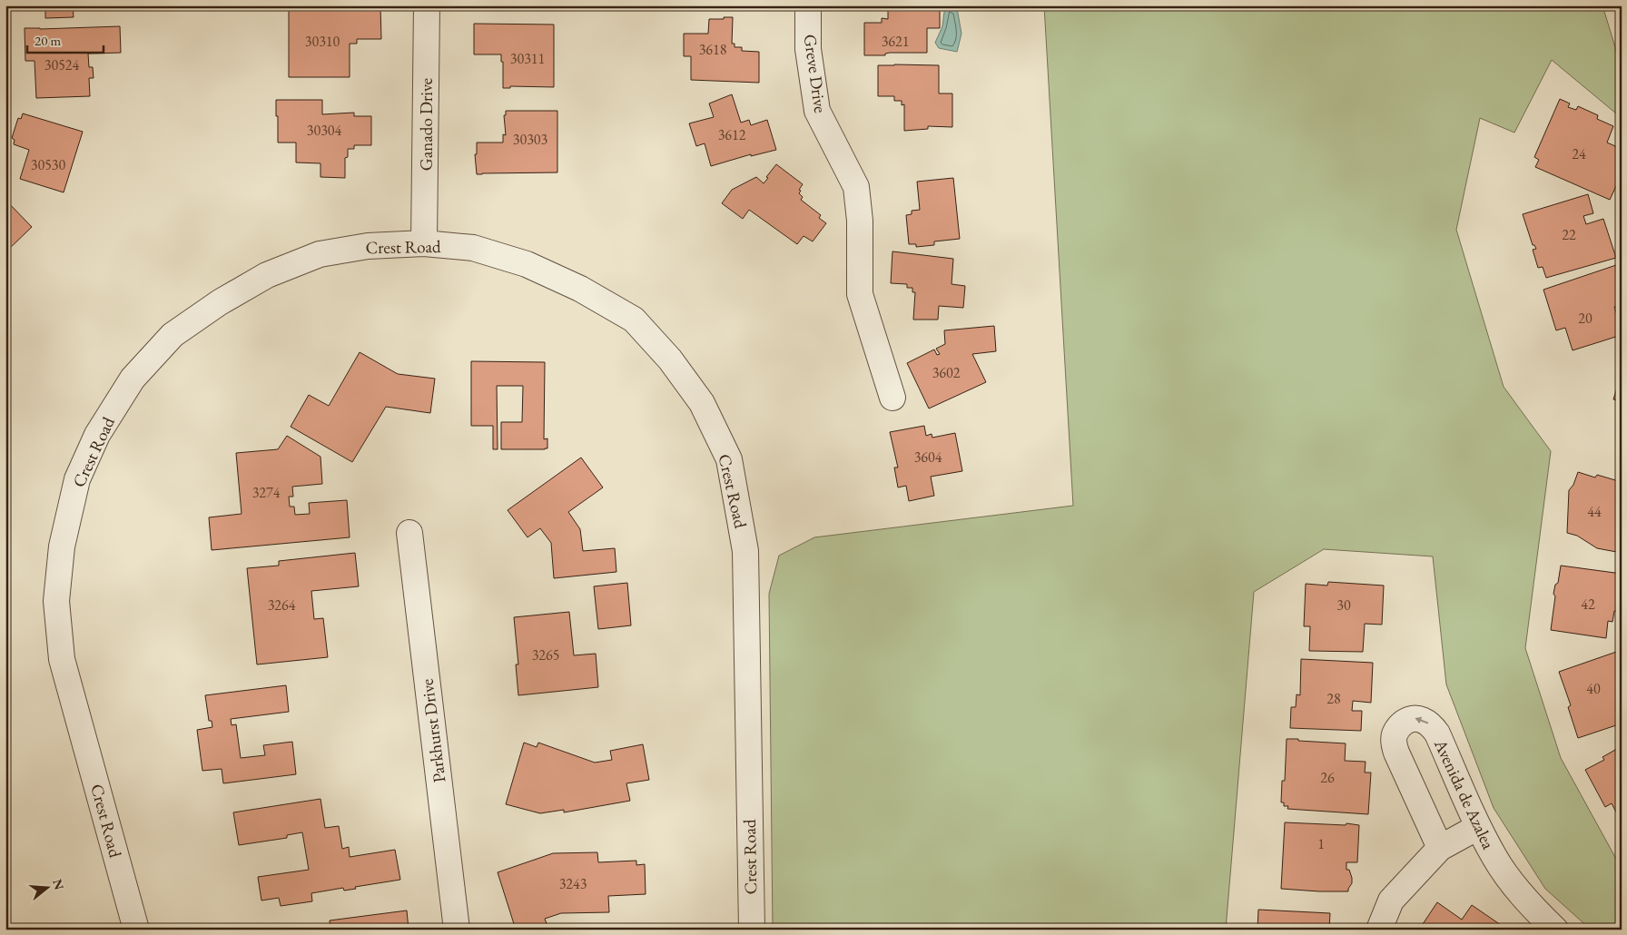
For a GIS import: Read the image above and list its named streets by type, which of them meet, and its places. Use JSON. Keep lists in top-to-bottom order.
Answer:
{
  "streets": {
    "street": [
      "Greve Drive",
      "Ganado Drive",
      "Crest Road",
      "Parkhurst Drive",
      "Avenida de Azalea"
    ]
  },
  "crossings": [
    ["Ganado Drive", "Crest Road"]
  ],
  "house_numbers": [
    "30310",
    "3621",
    "3618",
    "30311",
    "30524",
    "30304",
    "3612",
    "30303",
    "24",
    "30530",
    "22",
    "20",
    "3602",
    "3604",
    "3274",
    "44",
    "42",
    "3264",
    "30",
    "3265",
    "40",
    "28",
    "26",
    "1",
    "3243"
  ],
  "scale_bar": "20 m",
  "north": "right"
}
